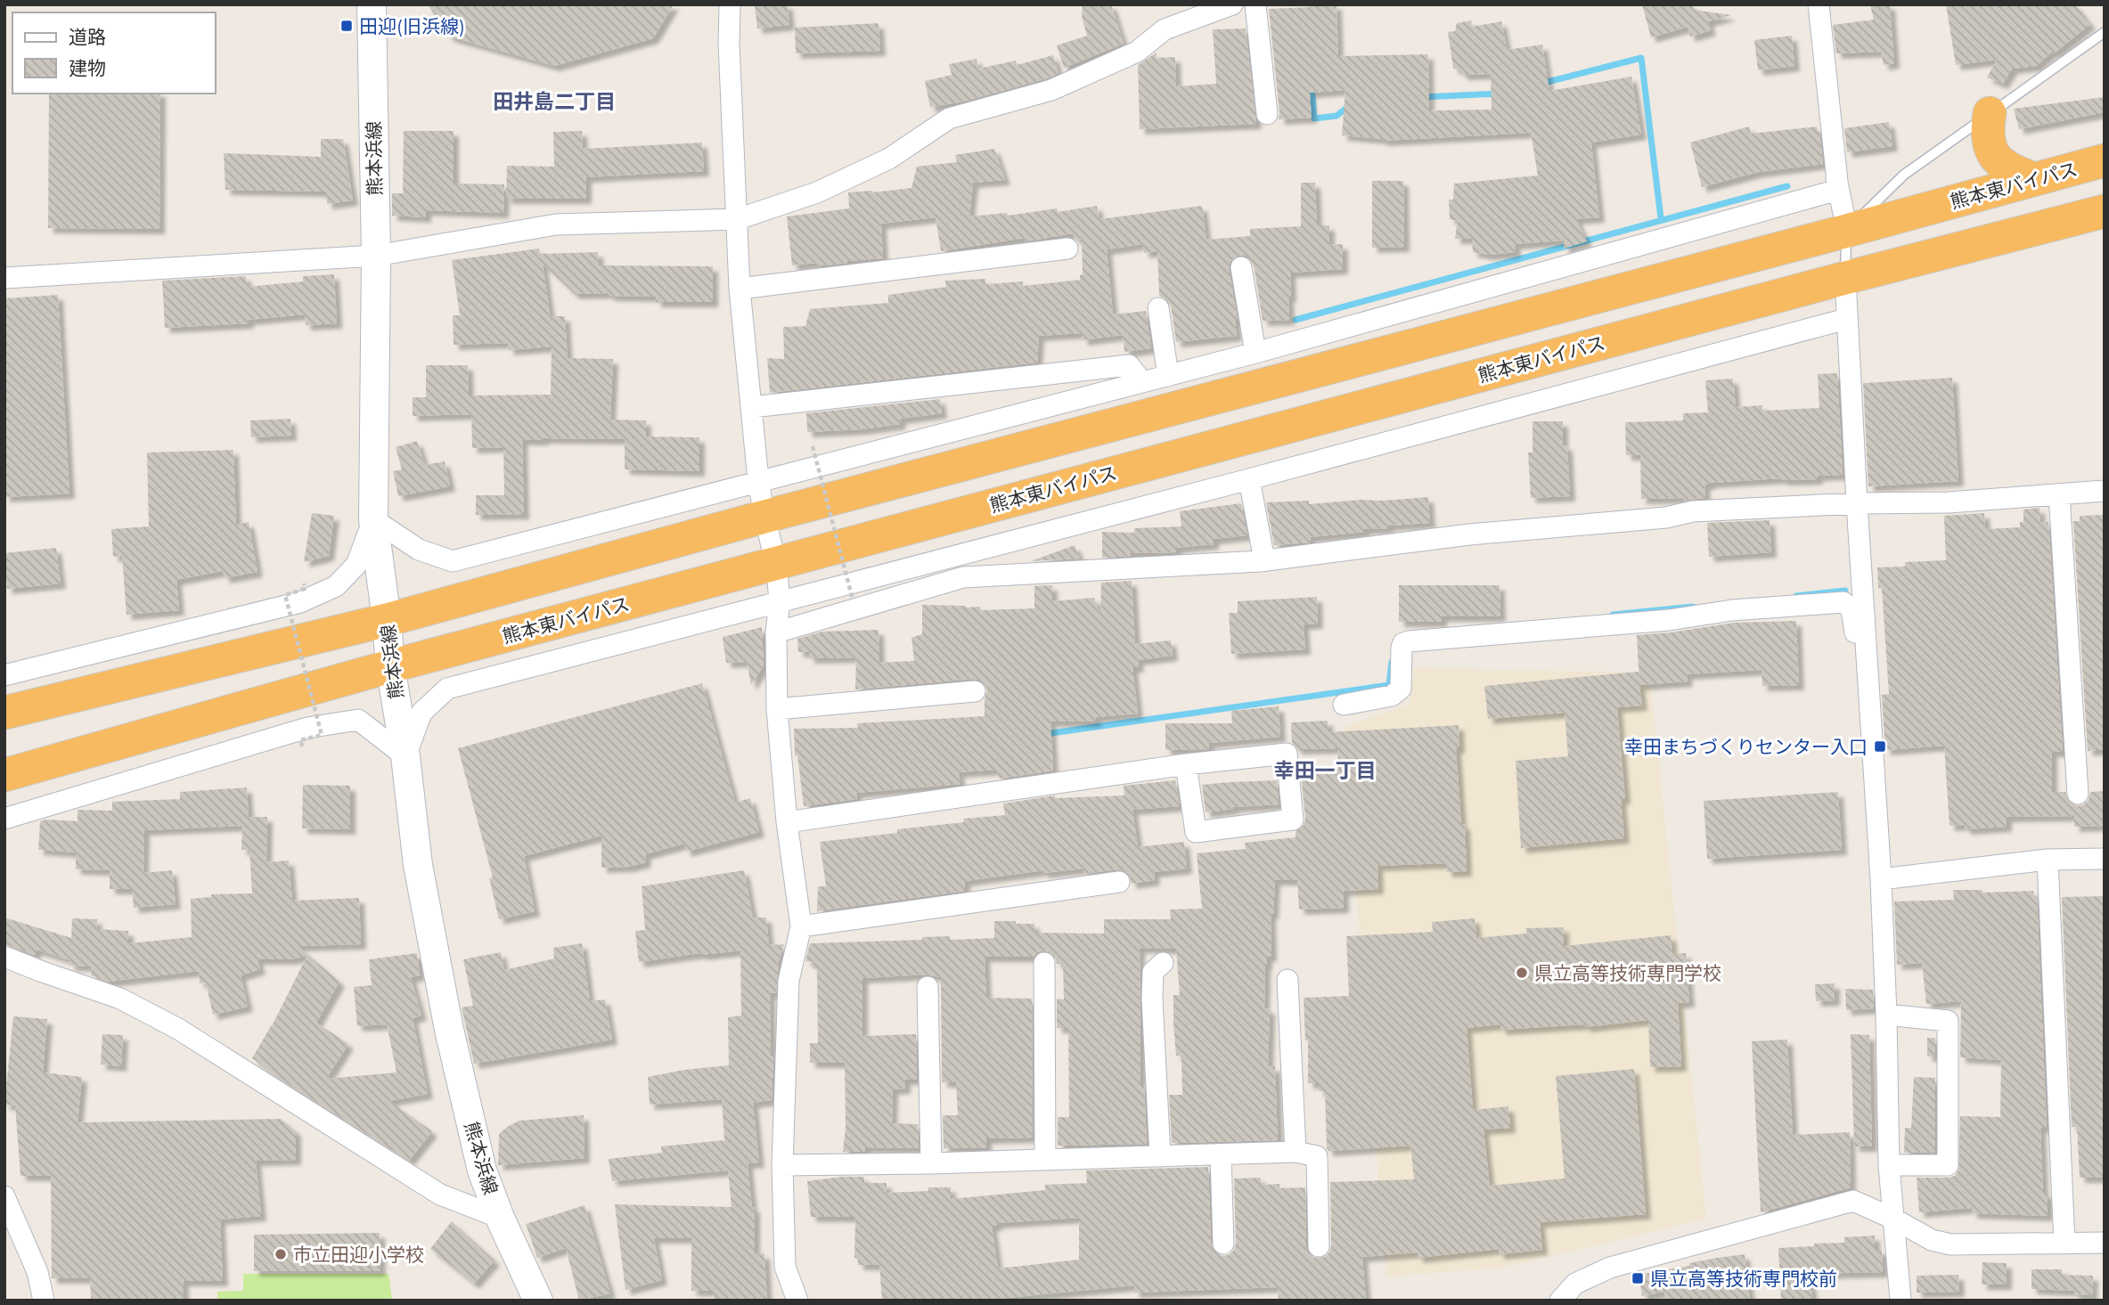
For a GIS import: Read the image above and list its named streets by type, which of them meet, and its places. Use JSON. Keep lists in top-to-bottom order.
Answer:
{
  "streets": {
    "highway": ["熊本東バイパス"],
    "main road": ["熊本浜線"]
  },
  "crossings": [
    ["熊本浜線", "熊本東バイパス"]
  ],
  "districts": ["田井島二丁目", "幸田一丁目"],
  "places": {
    "transit": ["田迎(旧浜線)", "幸田まちづくりセンター入口", "県立高等技術専門校前"],
    "other": ["県立高等技術専門学校", "市立田迎小学校"]
  },
  "legend": ["道路", "建物"]
}
